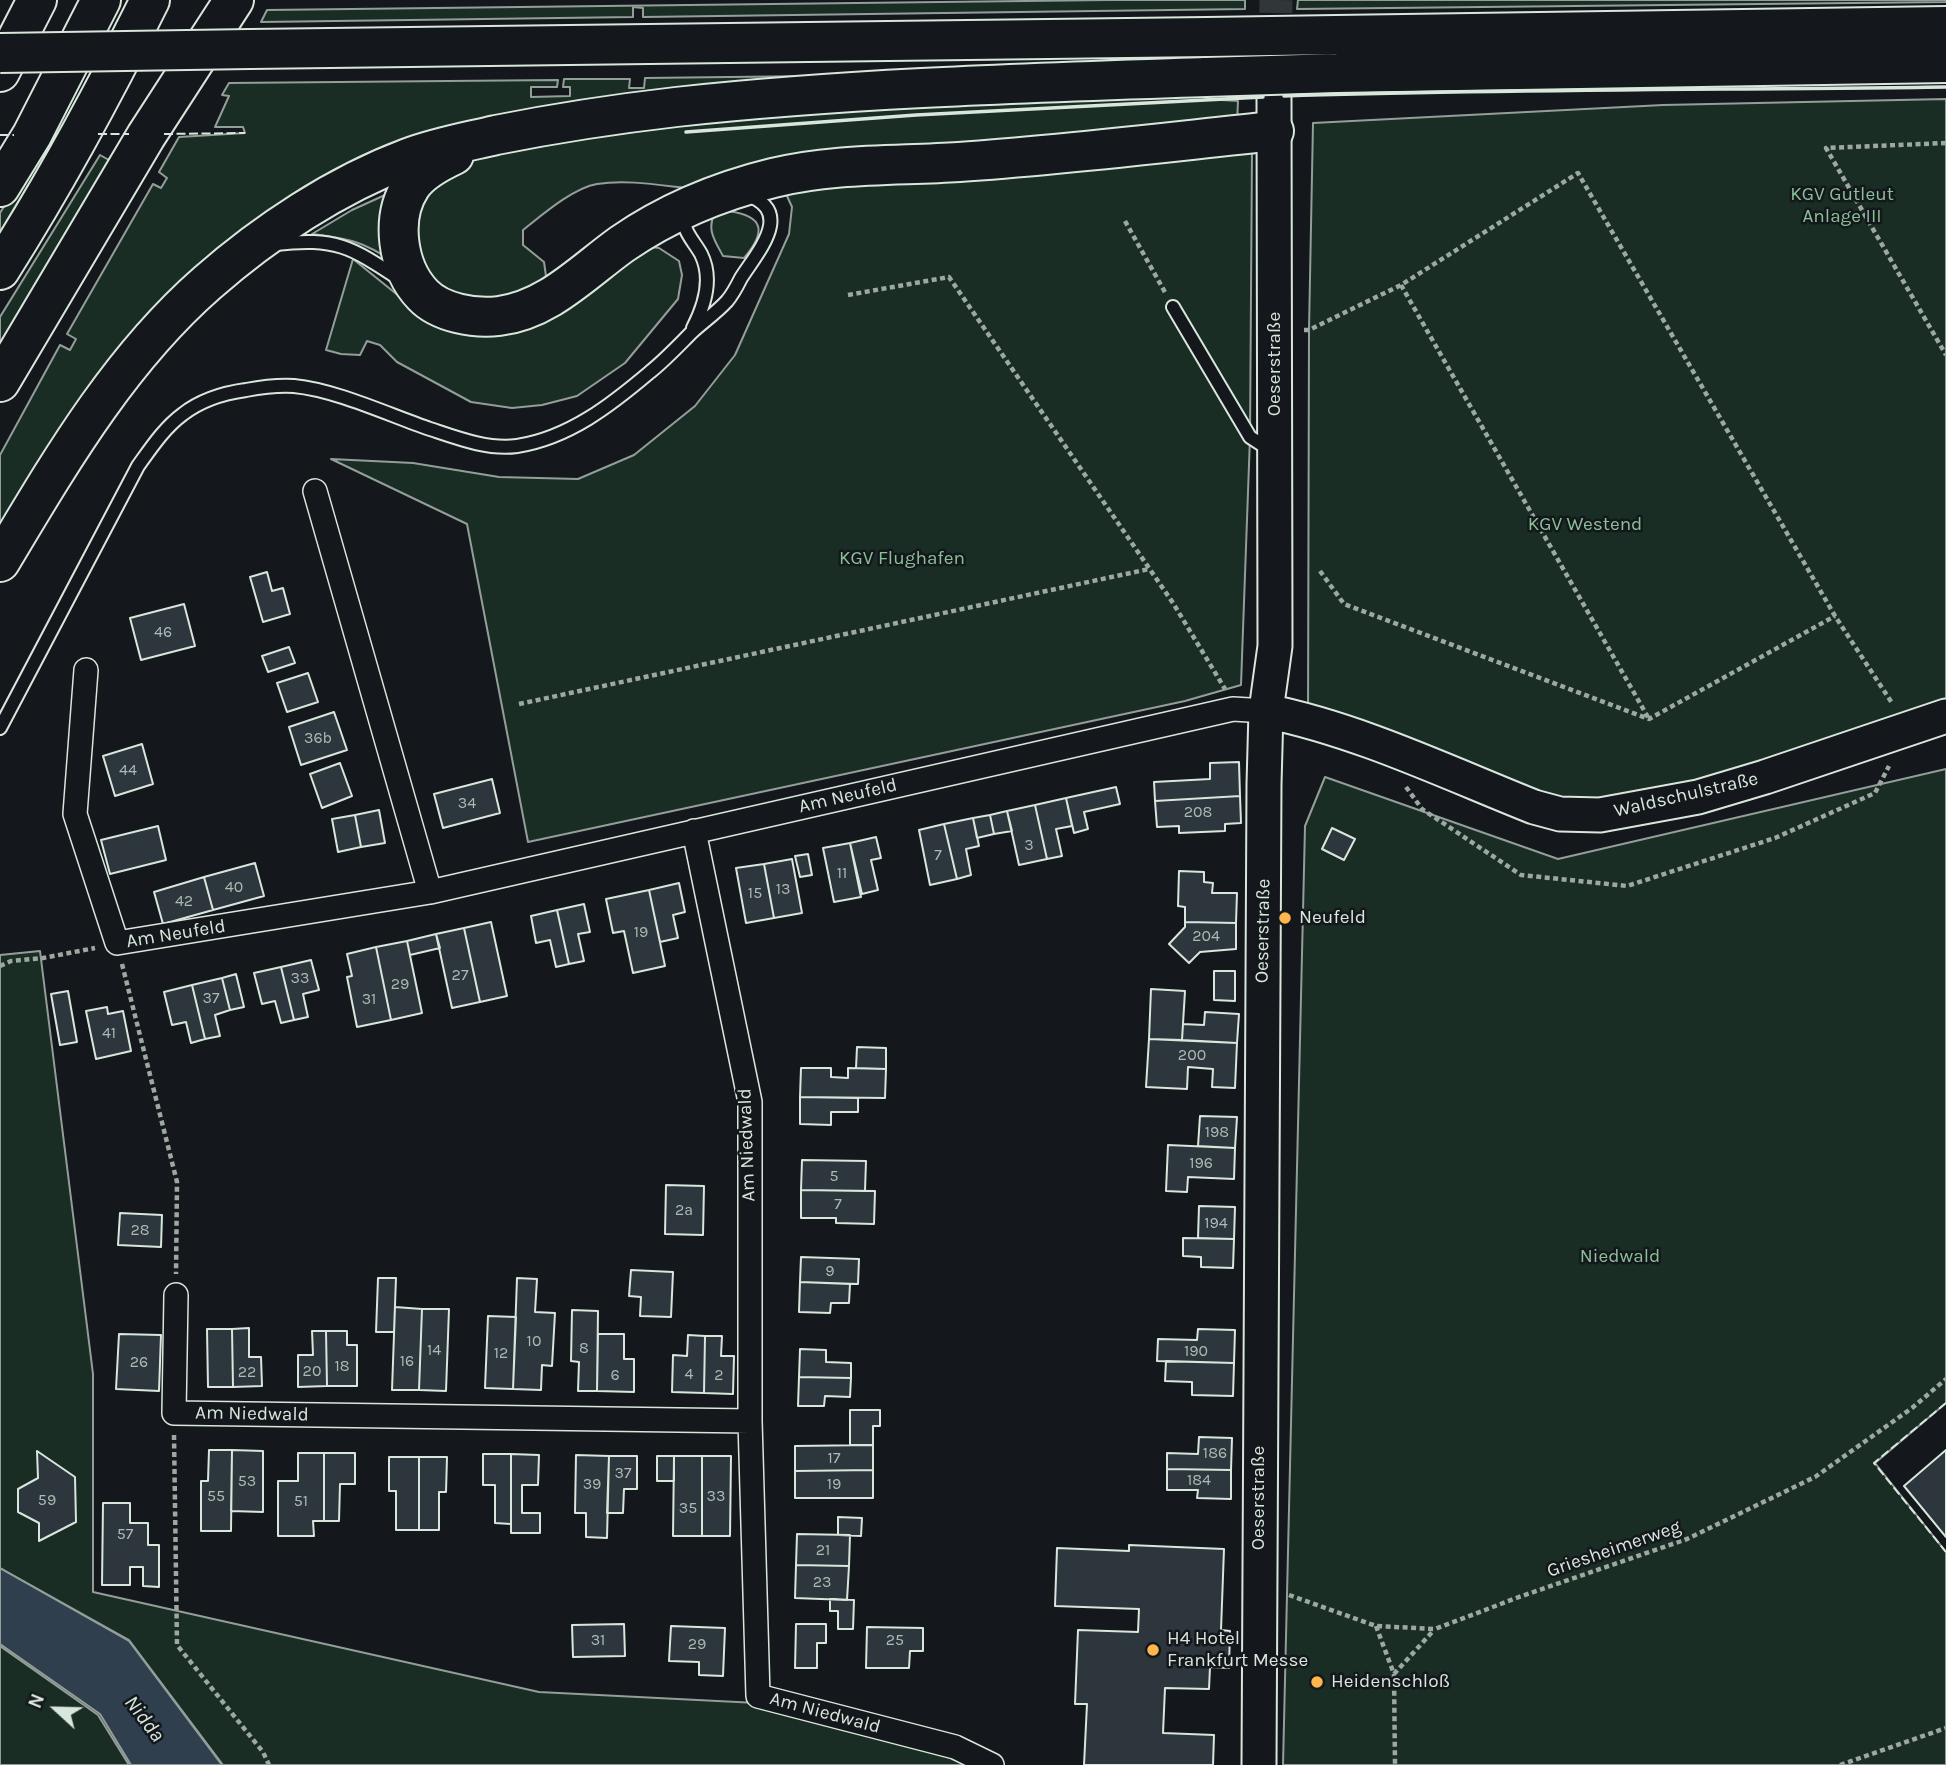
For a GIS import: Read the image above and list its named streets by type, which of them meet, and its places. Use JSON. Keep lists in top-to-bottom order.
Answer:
{
  "streets": {
    "street": [
      "Oeserstraße",
      "Waldschulstraße",
      "Am Neufeld",
      "Am Niedwald"
    ],
    "path": ["Griesheimerweg"]
  },
  "crossings": [
    ["Oeserstraße", "Waldschulstraße"],
    ["Oeserstraße", "Am Neufeld"],
    ["Oeserstraße", "Griesheimerweg"],
    ["Waldschulstraße", "Am Neufeld"],
    ["Am Neufeld", "Am Niedwald"]
  ],
  "water": ["Nidda"],
  "parks": [
    "KGV Gutleut Anlage III",
    "KGV Westend",
    "KGV Flughafen",
    "Niedwald"
  ],
  "places": ["Neufeld", "H4 Hotel Frankfurt Messe", "Heidenschloß"],
  "house_numbers": [
    "46",
    "36b",
    "44",
    "34",
    "208",
    "3",
    "7",
    "11",
    "40",
    "13",
    "15",
    "42",
    "19",
    "204",
    "27",
    "33",
    "29",
    "37",
    "31",
    "41",
    "200",
    "198",
    "196",
    "5",
    "7",
    "2a",
    "194",
    "28",
    "9",
    "10",
    "8",
    "14",
    "190",
    "12",
    "16",
    "26",
    "18",
    "20",
    "22",
    "4",
    "6",
    "2",
    "186",
    "17",
    "37",
    "184",
    "53",
    "39",
    "19",
    "55",
    "33",
    "59",
    "51",
    "35",
    "57",
    "21",
    "23",
    "31",
    "25",
    "29"
  ],
  "north": "left"
}
